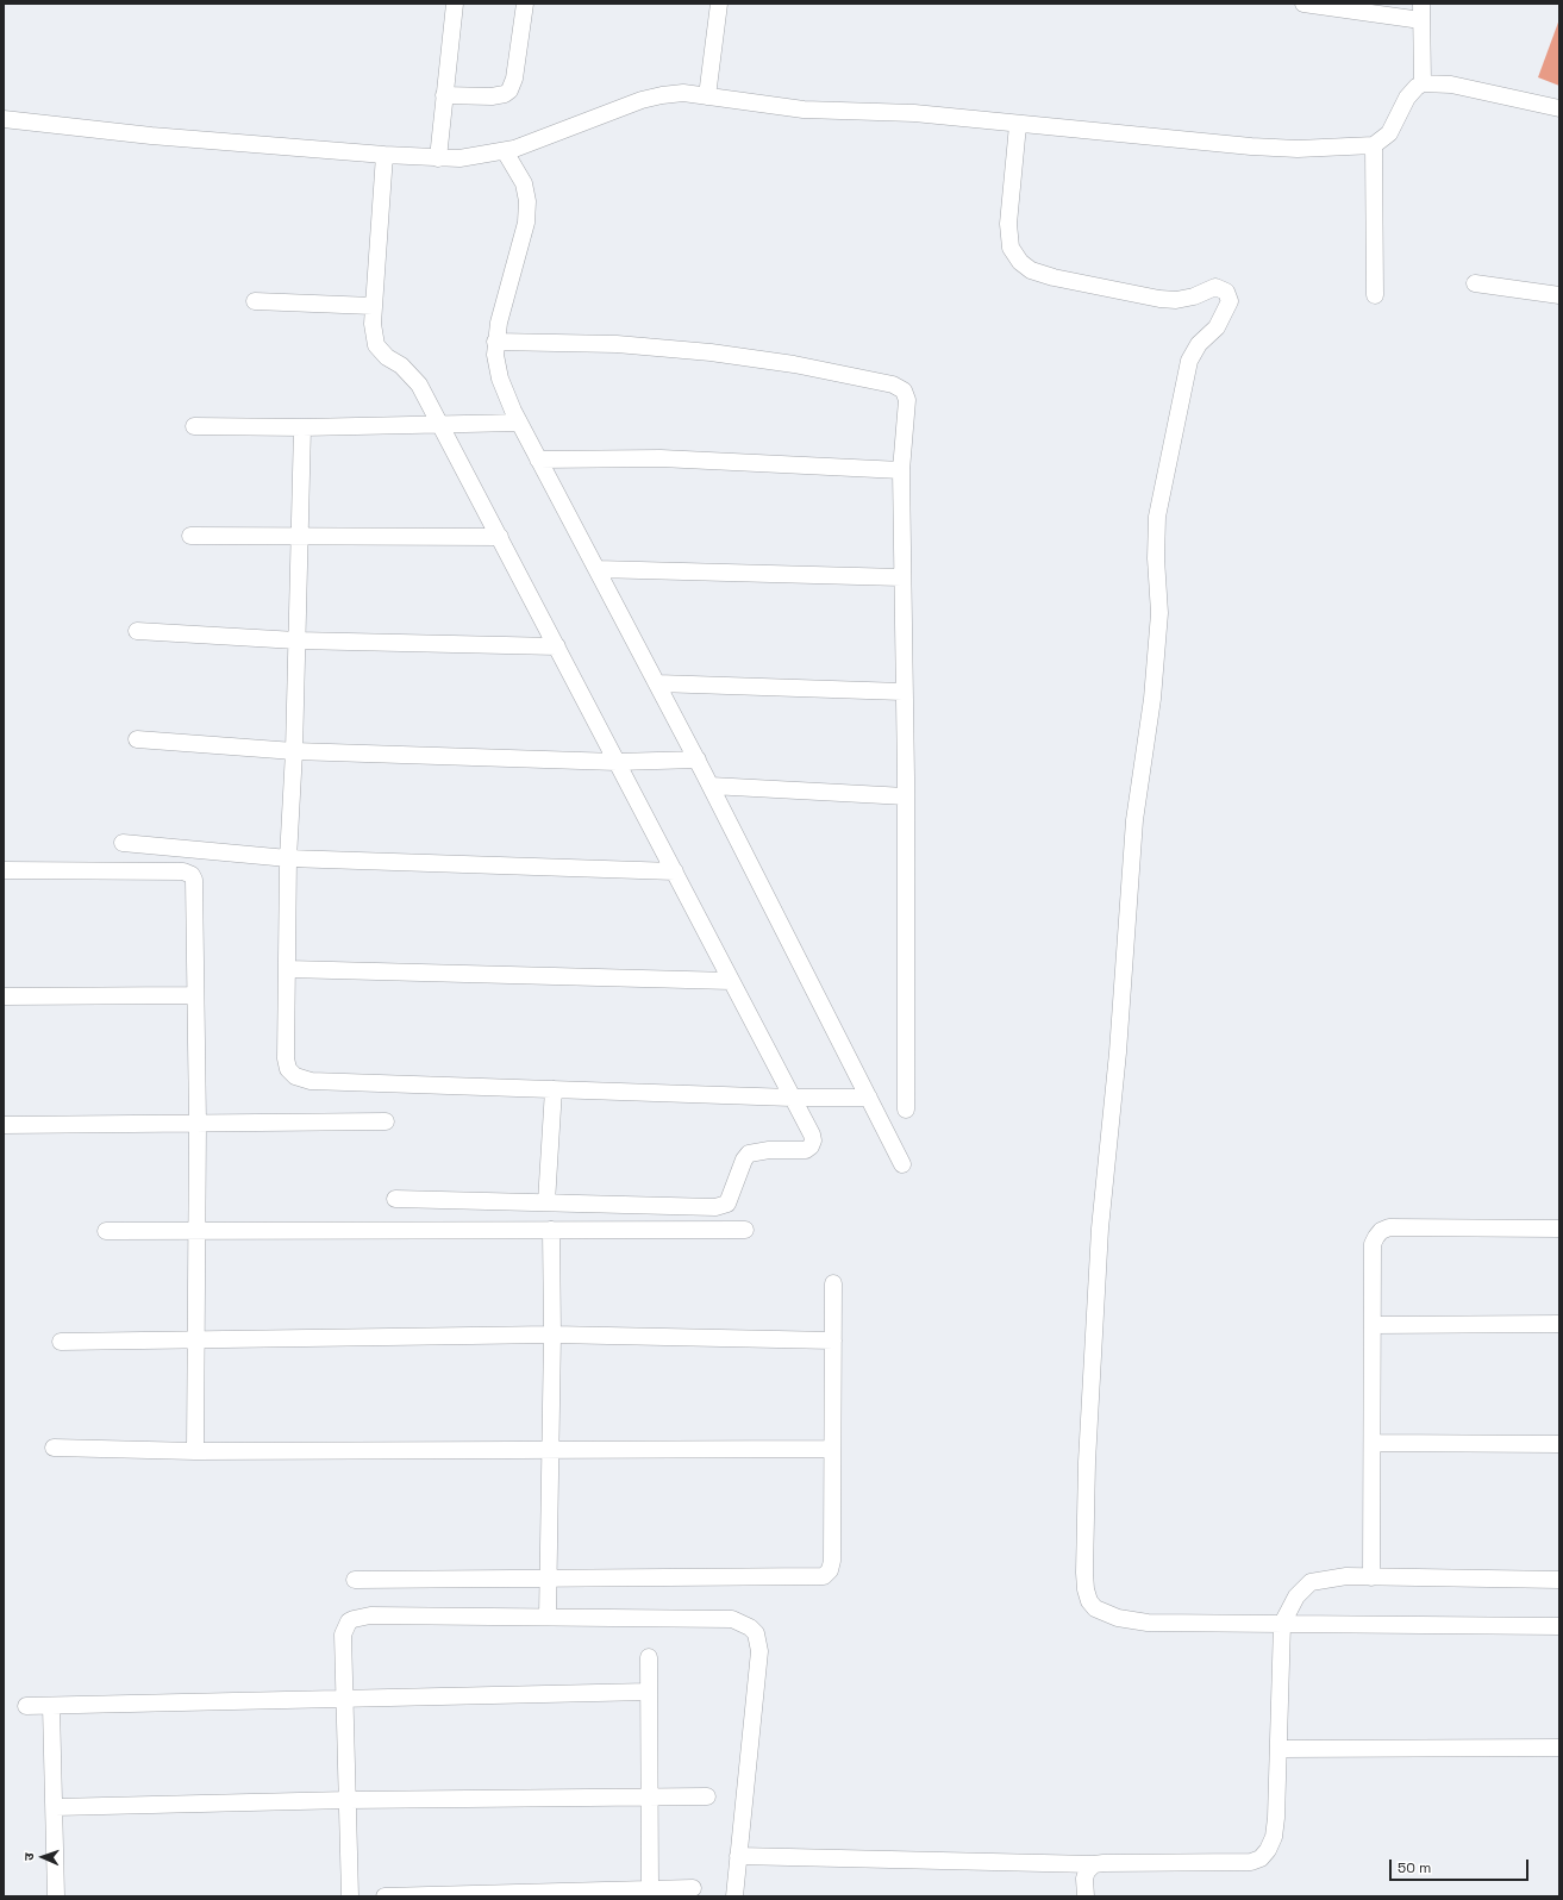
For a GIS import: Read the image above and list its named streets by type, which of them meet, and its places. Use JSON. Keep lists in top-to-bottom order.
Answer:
{
  "scale_bar": "50 m",
  "north": "left"
}
